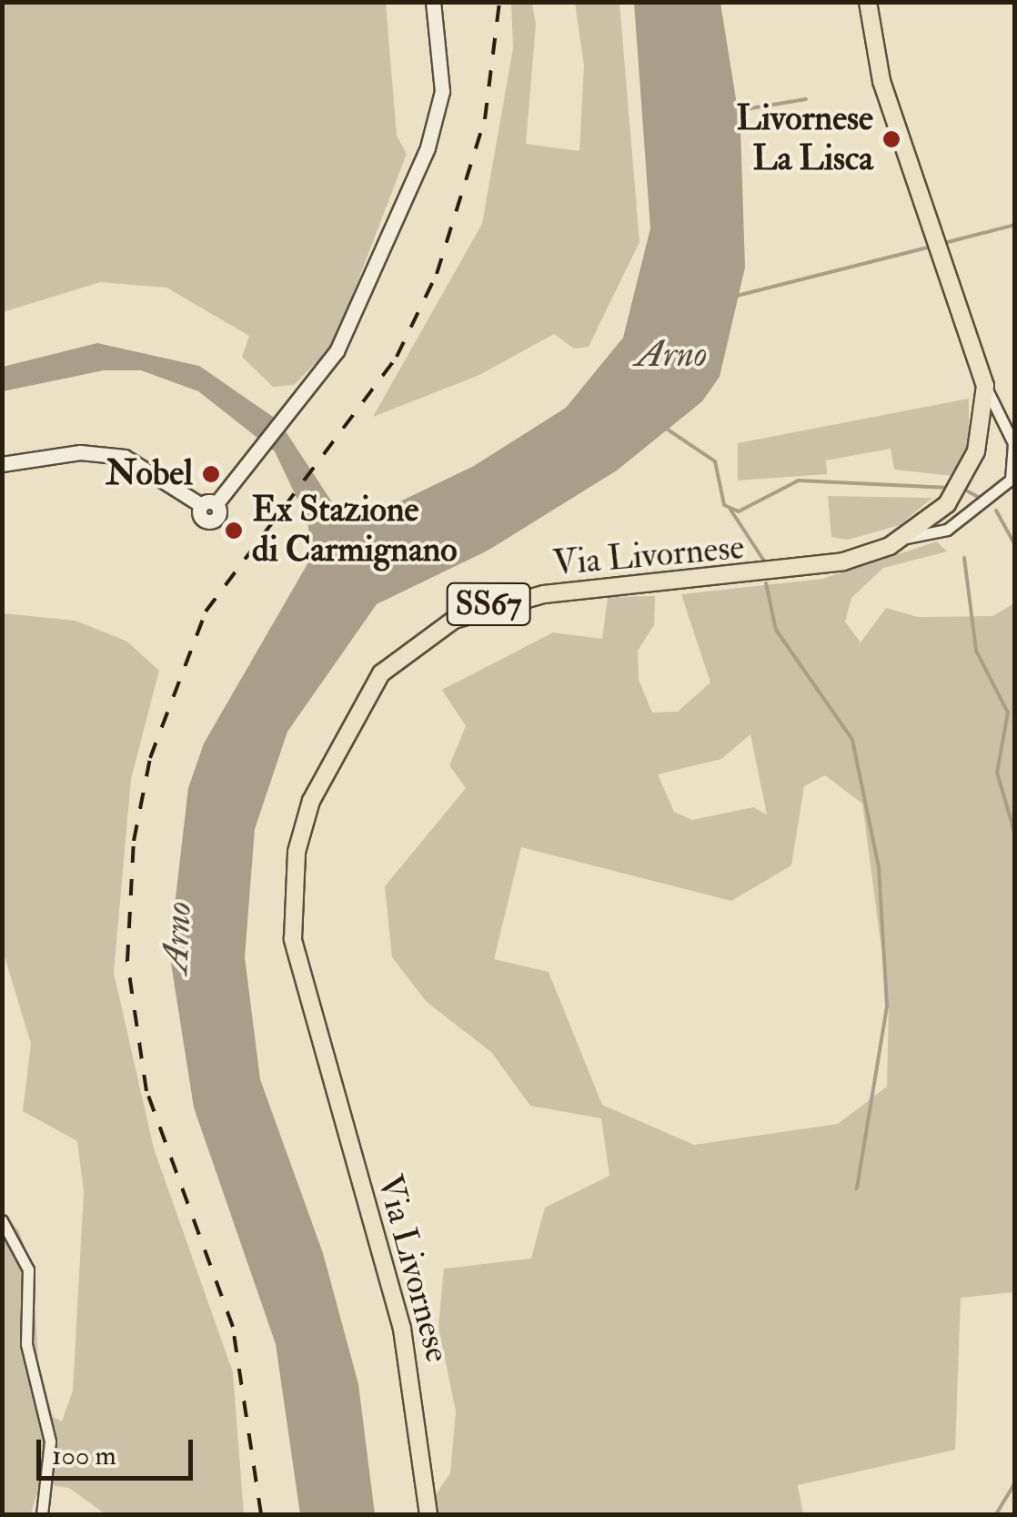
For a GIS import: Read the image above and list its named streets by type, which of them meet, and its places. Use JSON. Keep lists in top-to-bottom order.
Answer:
{
  "streets": {
    "main road": ["Via Livornese", "SS67"]
  },
  "water": ["Arno"],
  "places": ["Livornese La Lisca", "Nobel", "Ex Stazione di Carmignano"],
  "scale_bar": "100 m"
}
